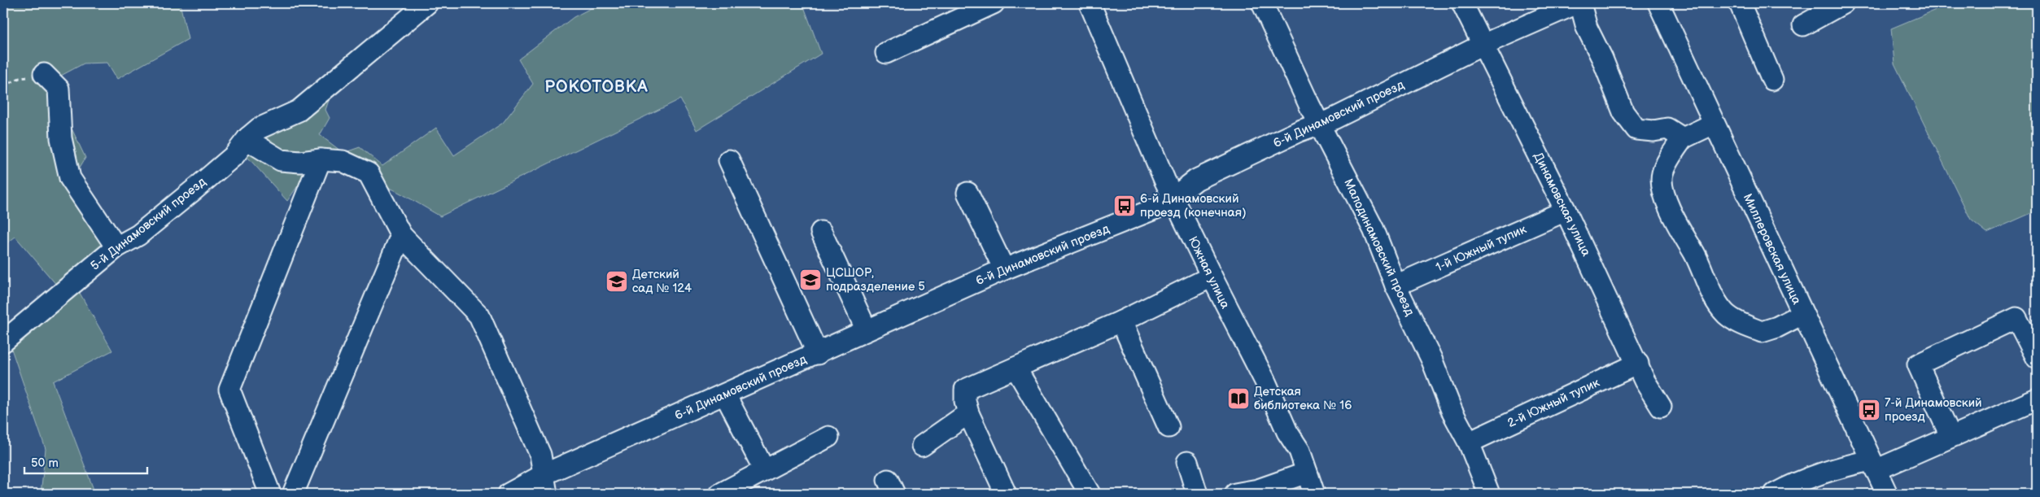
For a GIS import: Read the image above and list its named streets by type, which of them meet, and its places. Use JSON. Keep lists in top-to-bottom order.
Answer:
{
  "streets": {
    "street": [
      "6-й Динамовский проезд",
      "Динамовская улица",
      "5-й Динамовский проезд",
      "Малодинамовский проезд",
      "1-й Южный тупик",
      "Миллеровская улица",
      "Южная улица",
      "2-й Южный тупик"
    ]
  },
  "crossings": [
    ["6-й Динамовский проезд", "Динамовская улица"],
    ["6-й Динамовский проезд", "Малодинамовский проезд"],
    ["6-й Динамовский проезд", "Южная улица"],
    ["Динамовская улица", "1-й Южный тупик"],
    ["Динамовская улица", "2-й Южный тупик"],
    ["Малодинамовский проезд", "1-й Южный тупик"],
    ["Малодинамовский проезд", "2-й Южный тупик"]
  ],
  "districts": ["РОКОТОВКА"],
  "places": {
    "bus stop": ["6-й Динамовский проезд (конечная)", "7-й Динамовский проезд"],
    "school or university": ["ЦСШОР, подразделение 5", "Детский сад № 124"],
    "library": ["Детская библиотека № 16"]
  },
  "scale_bar": "50 m"
}
